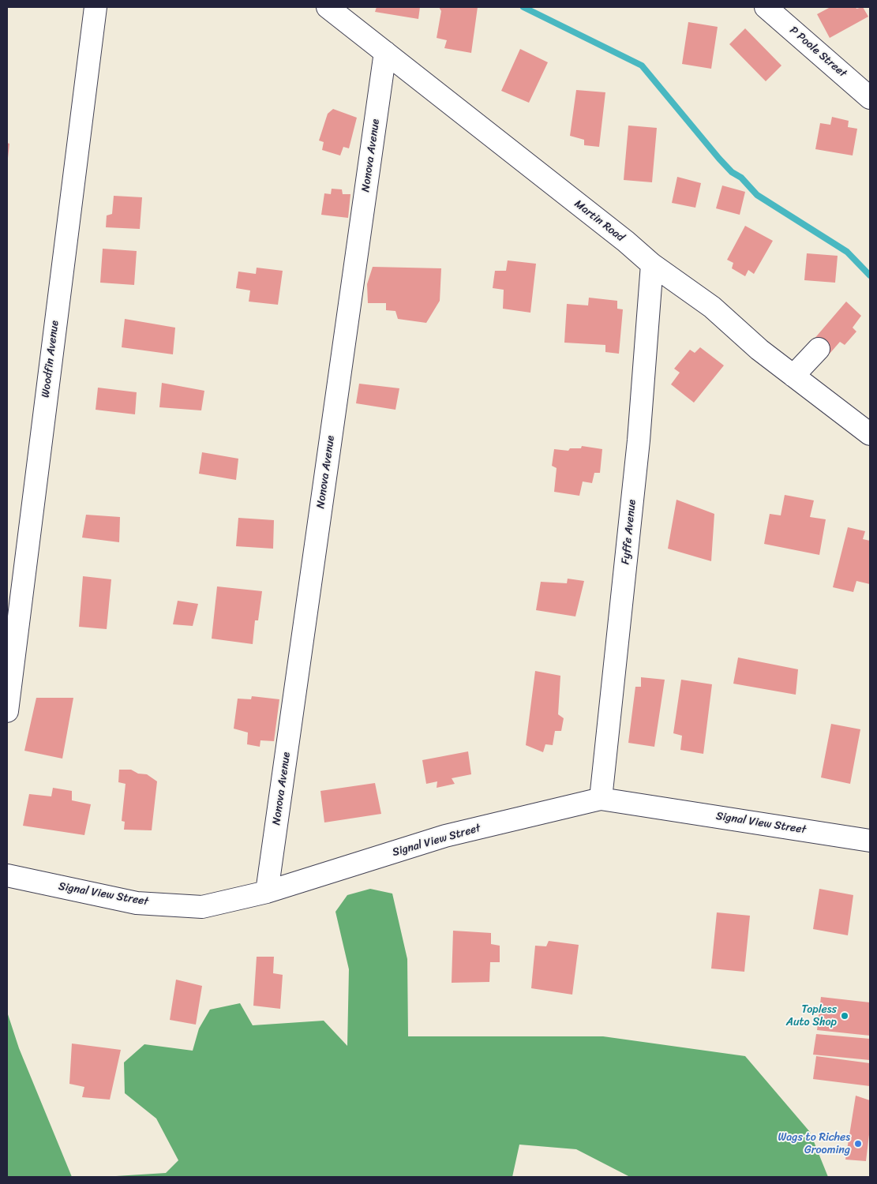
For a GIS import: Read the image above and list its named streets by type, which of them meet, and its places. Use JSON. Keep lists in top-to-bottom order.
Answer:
{
  "streets": {
    "street": [
      "P Poole Street",
      "Nonova Avenue",
      "Martin Road",
      "Woodfin Avenue",
      "Fyffe Avenue",
      "Signal View Street"
    ]
  },
  "crossings": [
    ["Nonova Avenue", "Martin Road"],
    ["Nonova Avenue", "Signal View Street"],
    ["Martin Road", "Fyffe Avenue"],
    ["Fyffe Avenue", "Signal View Street"]
  ],
  "places": ["Topless Auto Shop", "Wags to Riches Grooming"]
}
